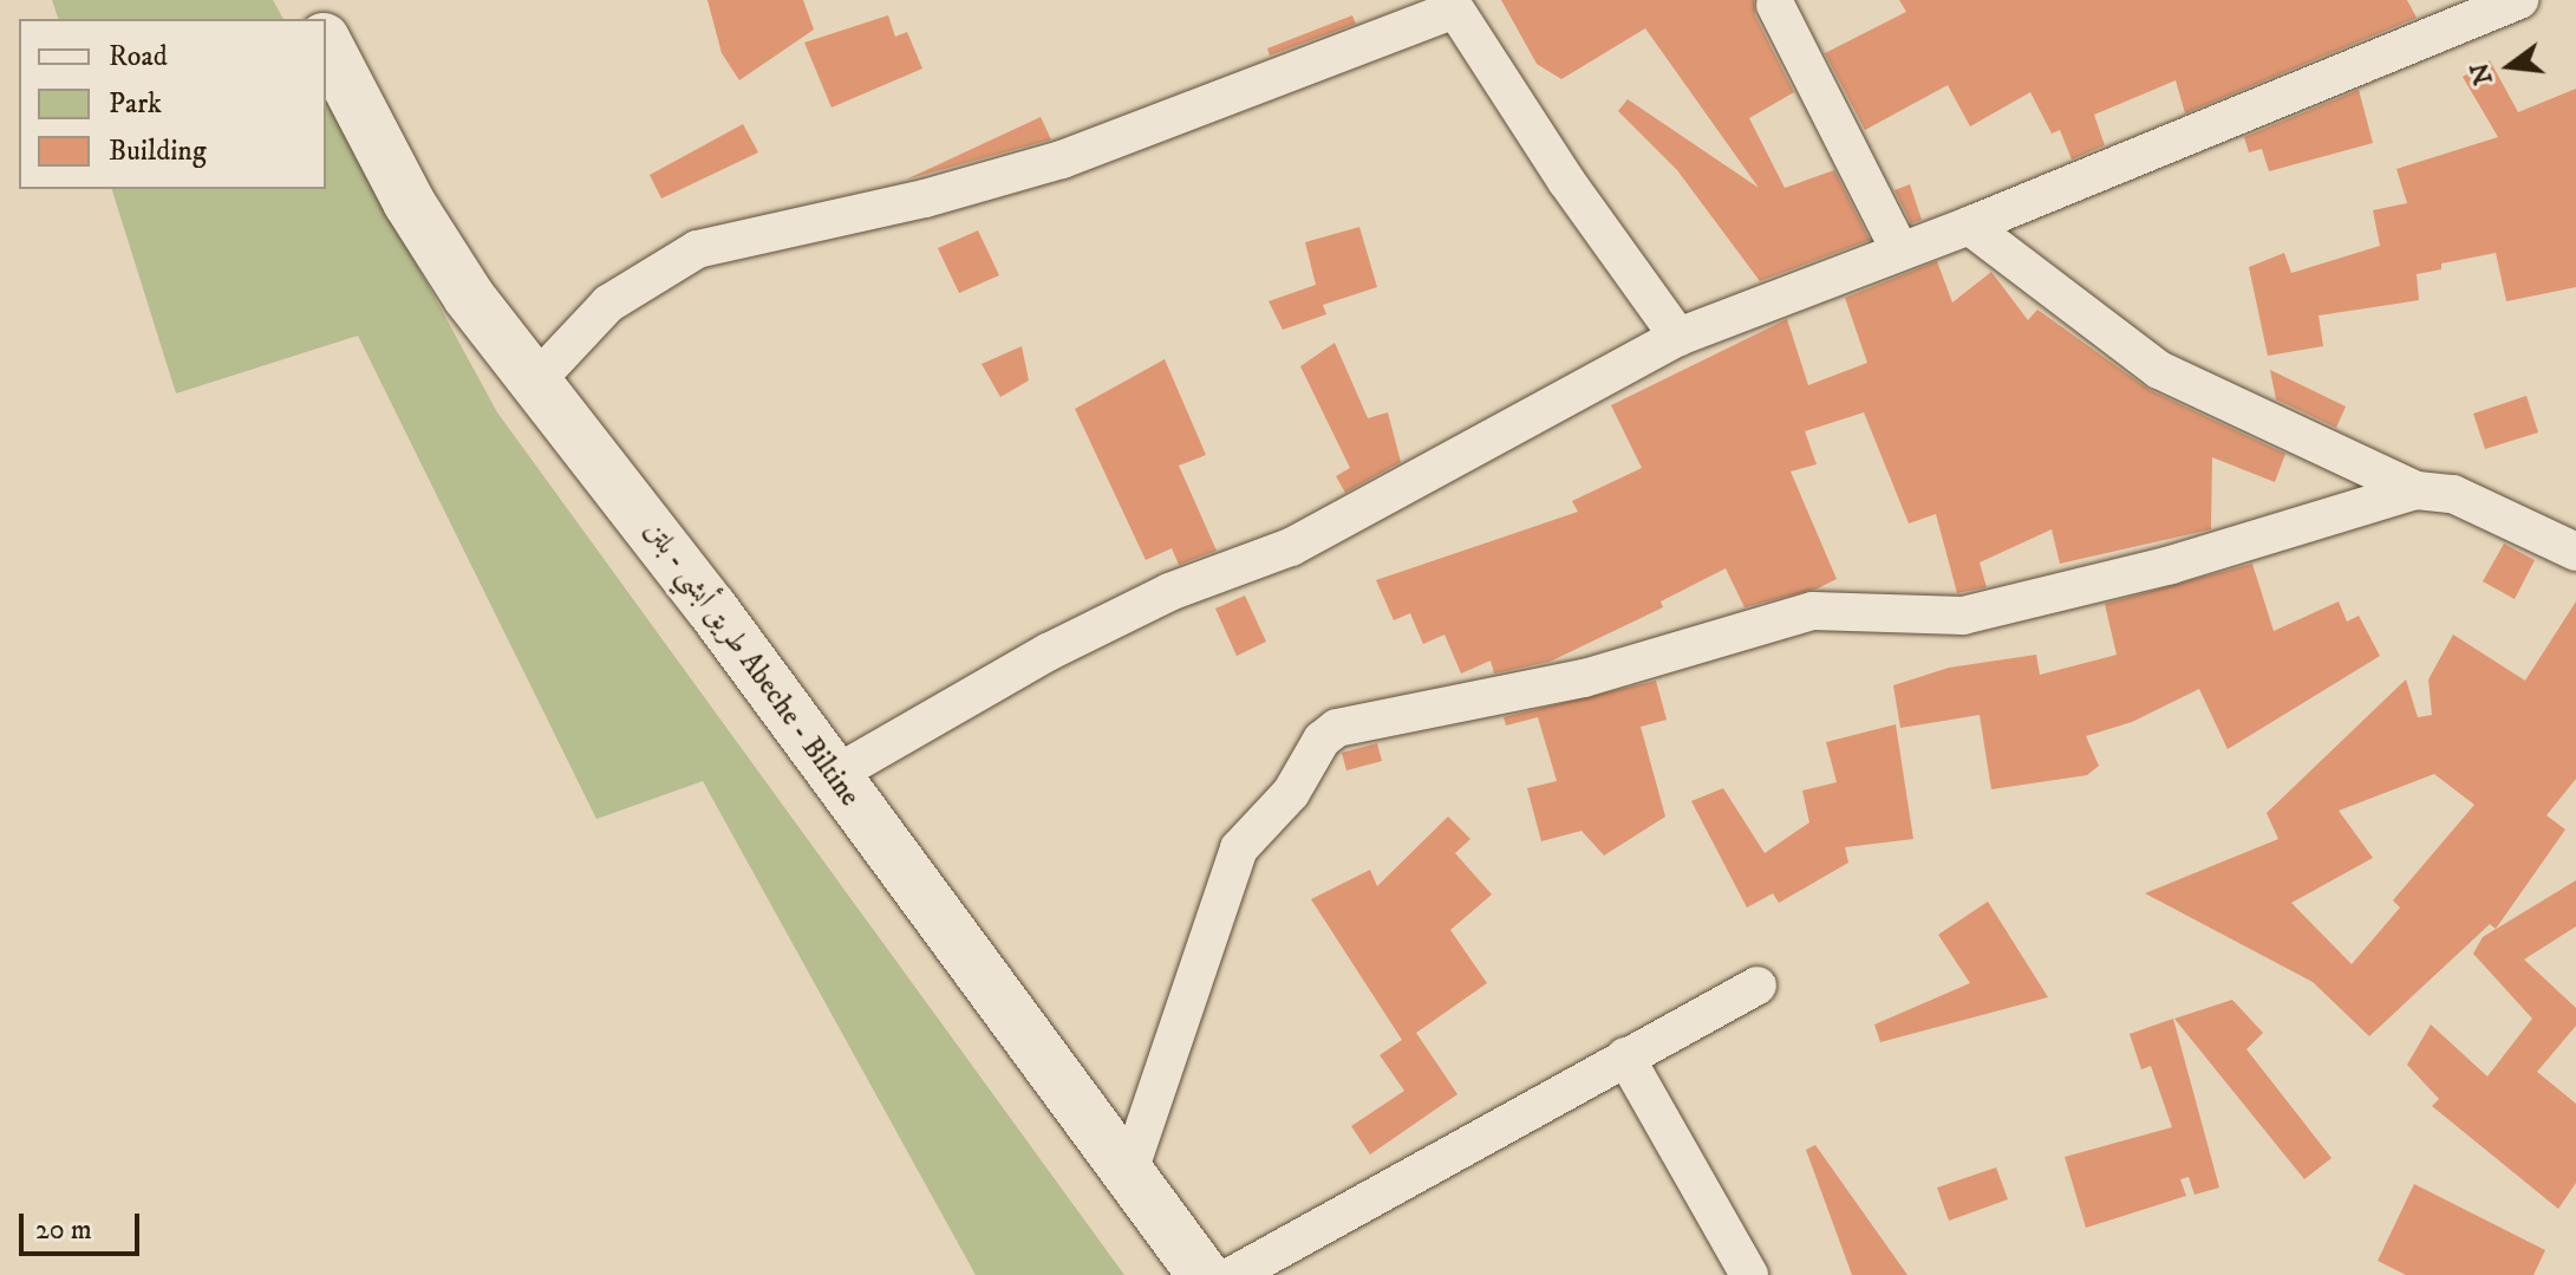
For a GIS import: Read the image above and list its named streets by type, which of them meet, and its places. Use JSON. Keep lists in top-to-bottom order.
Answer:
{
  "streets": {
    "main road": ["طريق أبشي - بلتن Abeche - Biltine"]
  },
  "legend": ["Road", "Park", "Building"],
  "scale_bar": "20 m",
  "north": "left"
}
